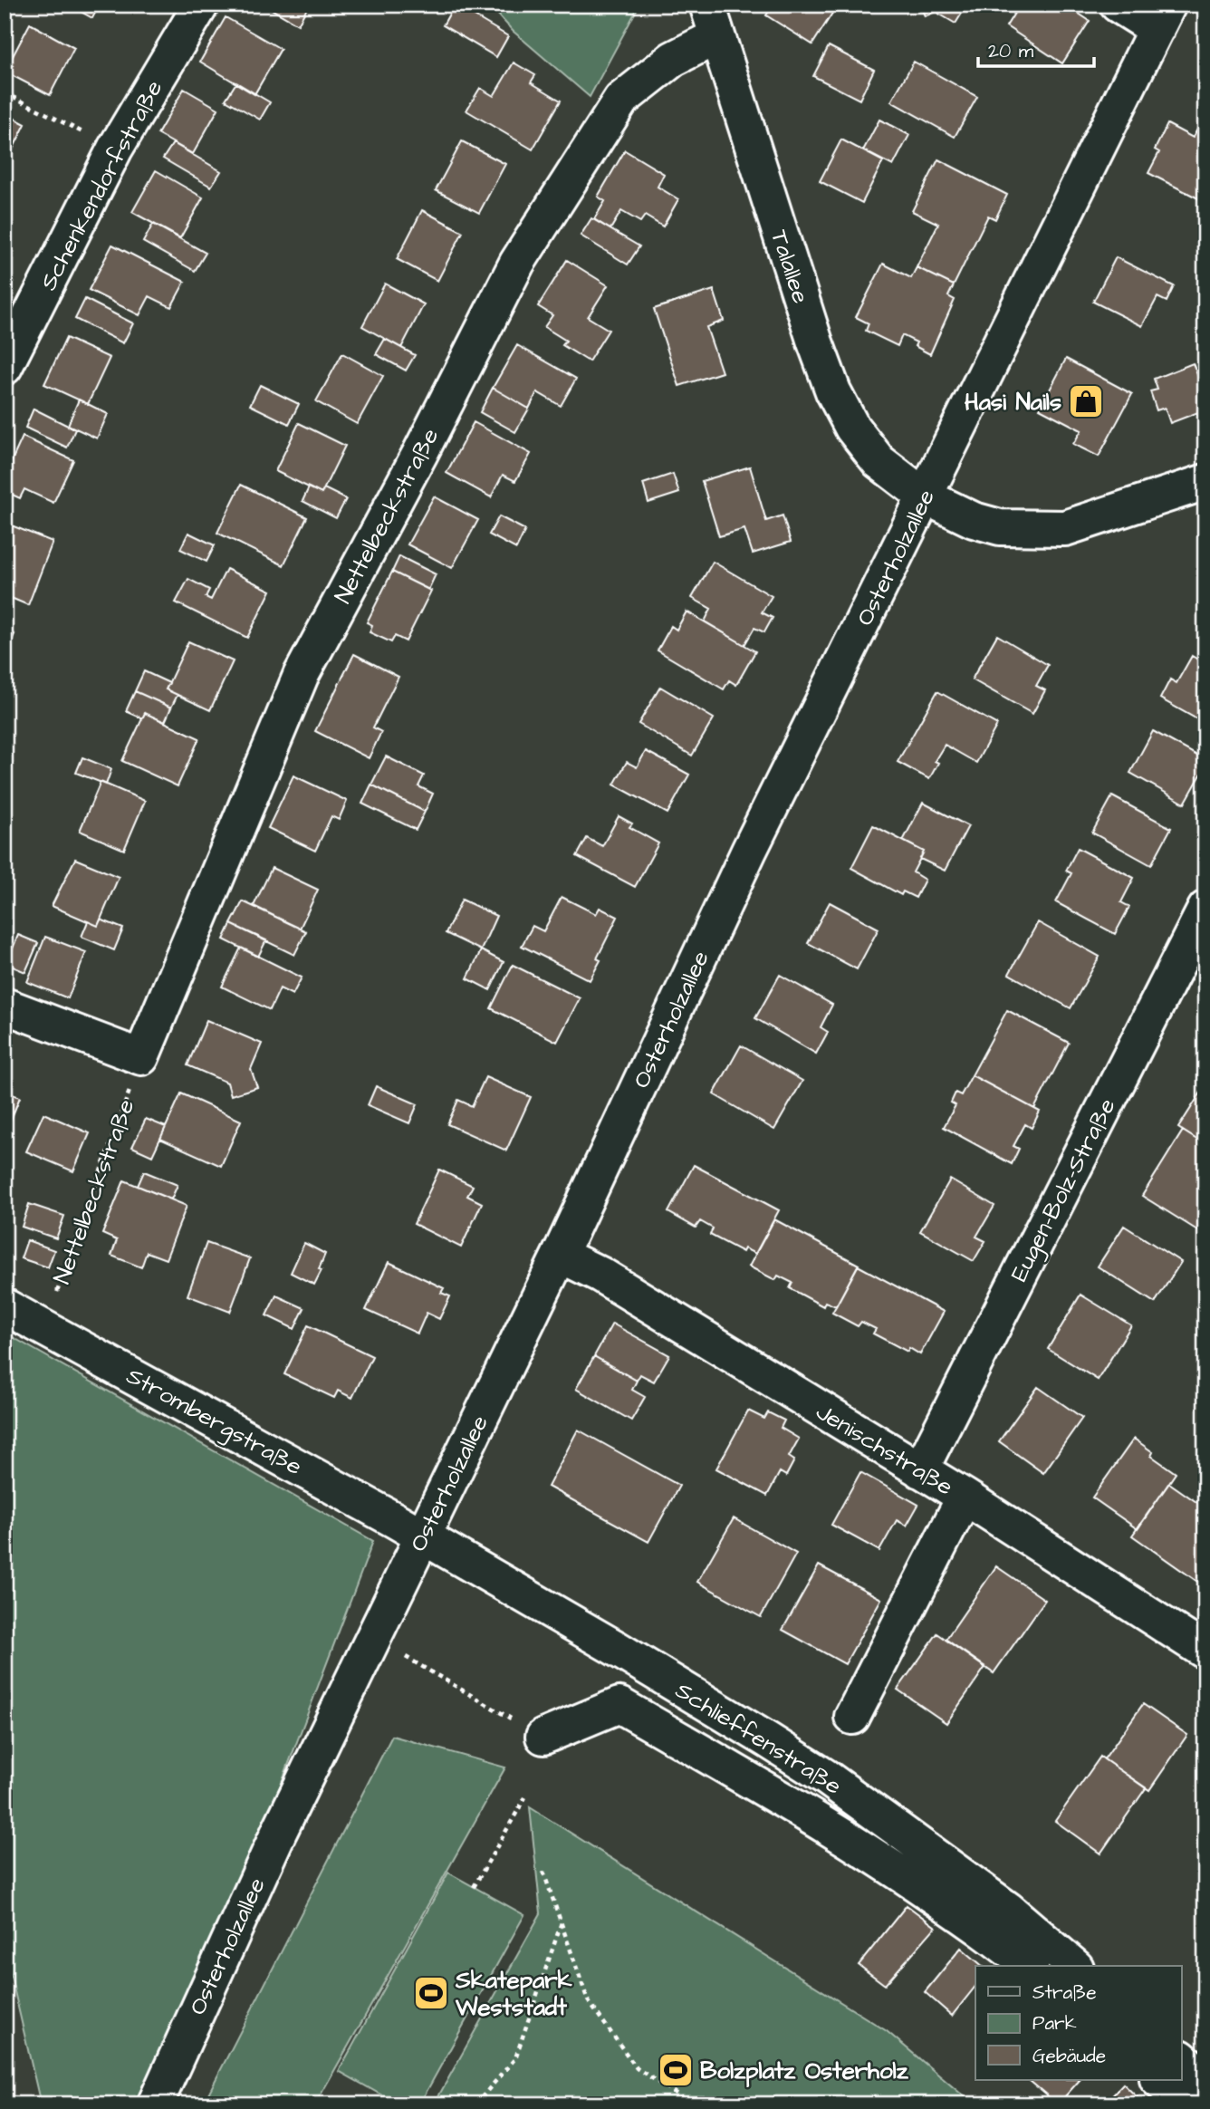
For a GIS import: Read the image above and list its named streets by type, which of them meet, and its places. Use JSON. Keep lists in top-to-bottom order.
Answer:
{
  "streets": {
    "street": [
      "Schenkendorfstraße",
      "Talallee",
      "Nettelbeckstraße",
      "Osterholzallee",
      "Eugen-Bolz-Straße",
      "Strombergstraße",
      "Jenischstraße",
      "Schlieffenstraße"
    ]
  },
  "crossings": [
    ["Talallee", "Nettelbeckstraße"],
    ["Talallee", "Osterholzallee"],
    ["Nettelbeckstraße", "Strombergstraße"],
    ["Osterholzallee", "Strombergstraße"],
    ["Osterholzallee", "Jenischstraße"],
    ["Osterholzallee", "Schlieffenstraße"],
    ["Eugen-Bolz-Straße", "Jenischstraße"],
    ["Strombergstraße", "Schlieffenstraße"]
  ],
  "places": {
    "shop": ["Hasi Nails"],
    "sports": ["Skatepark Weststadt", "Bolzplatz Osterholz"]
  },
  "legend": ["Straße", "Park", "Gebäude"],
  "scale_bar": "20 m"
}
